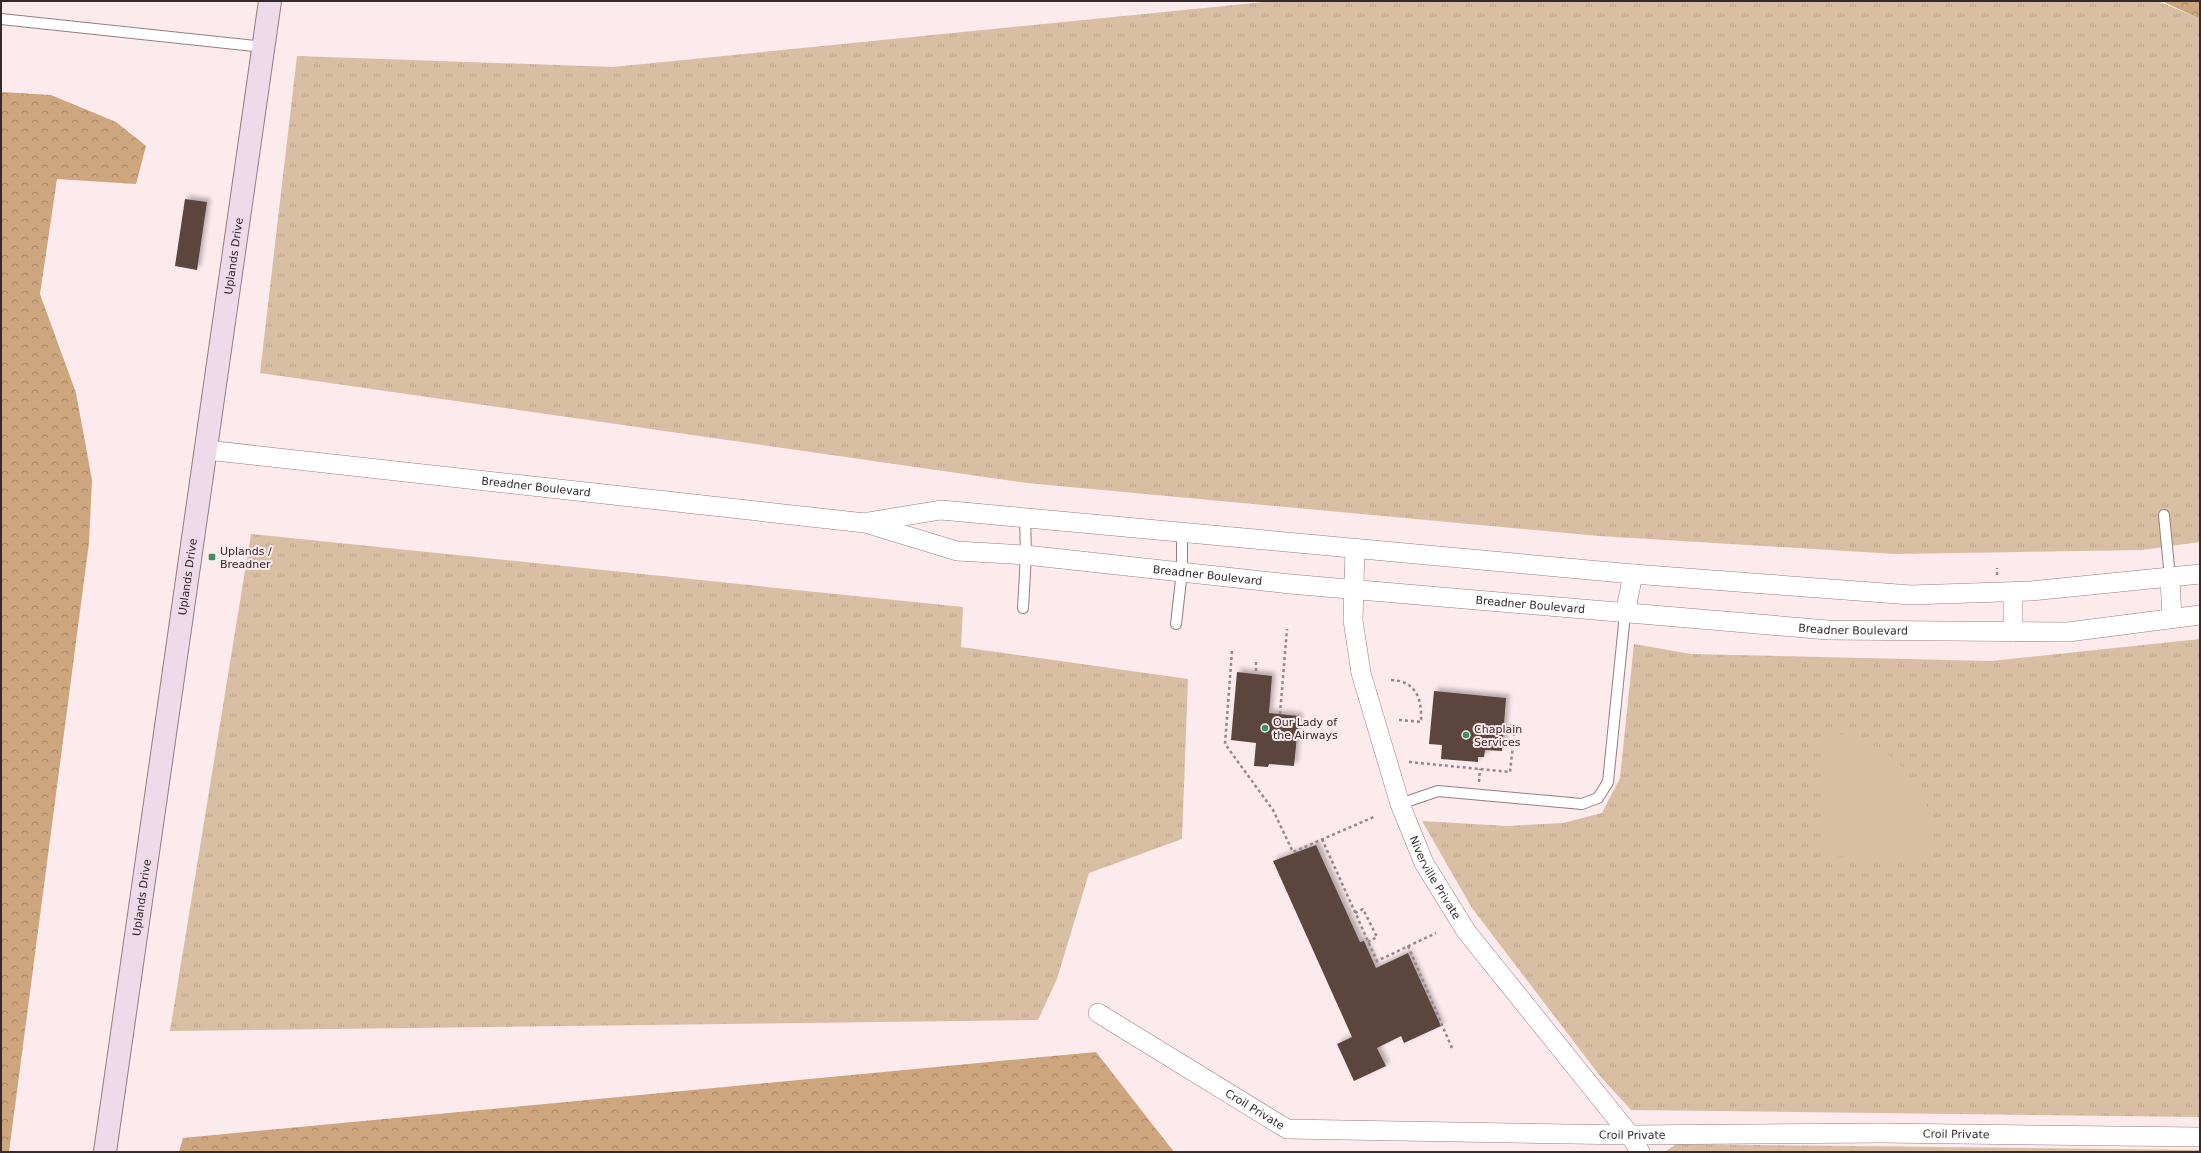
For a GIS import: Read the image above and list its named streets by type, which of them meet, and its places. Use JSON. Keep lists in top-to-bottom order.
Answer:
{
  "streets": {
    "main road": ["Uplands Drive"],
    "street": ["Breadner Boulevard", "Niverville Private", "Croil Private"]
  },
  "crossings": [
    ["Uplands Drive", "Breadner Boulevard"],
    ["Breadner Boulevard", "Niverville Private"],
    ["Niverville Private", "Croil Private"]
  ],
  "places": {
    "transit": ["Uplands / Breadner"],
    "other": ["Our Lady of the Airways", "Chaplain Services"]
  }
}
